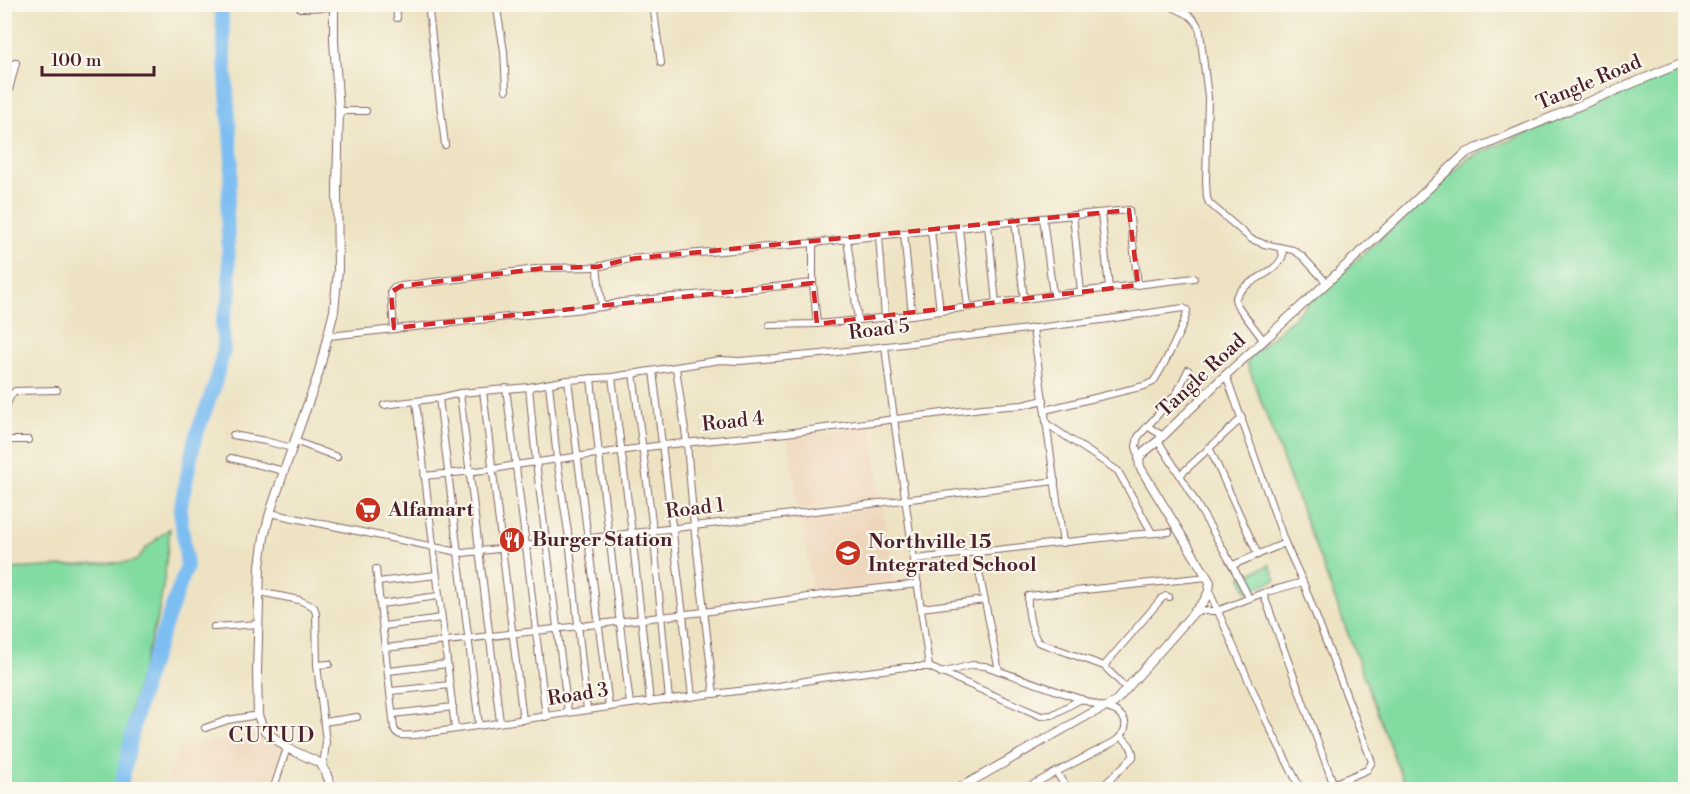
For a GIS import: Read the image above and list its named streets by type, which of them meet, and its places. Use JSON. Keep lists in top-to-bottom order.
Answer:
{
  "streets": {
    "street": [
      "Tangle Road",
      "Road 5",
      "Road 4",
      "Road 1",
      "Road 3"
    ]
  },
  "districts": ["CUTUD"],
  "places": {
    "supermarket": ["Alfamart"],
    "restaurant": ["Burger Station"],
    "school or university": ["Northville 15 Integrated School"]
  },
  "scale_bar": "100 m"
}
